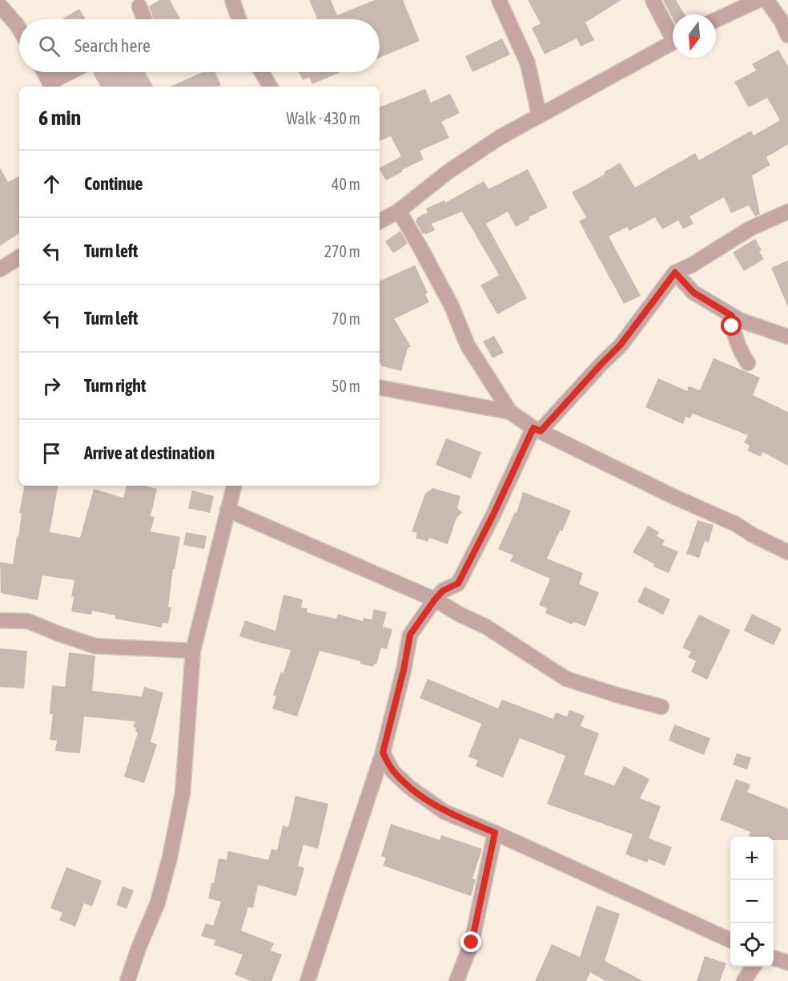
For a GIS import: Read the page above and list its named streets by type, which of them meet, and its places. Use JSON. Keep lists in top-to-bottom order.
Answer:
{
  "north": "bottom",
  "page": {
    "search": "Search here",
    "heading": ["6 min", "Walk · 430 m"],
    "list": [
      ["Continue", "40 m"],
      ["Turn left", "270 m"],
      ["Turn left", "70 m"],
      ["Turn right", "50 m"],
      "Arrive at destination"
    ],
    "map_buttons": ["+", "−"]
  }
}
